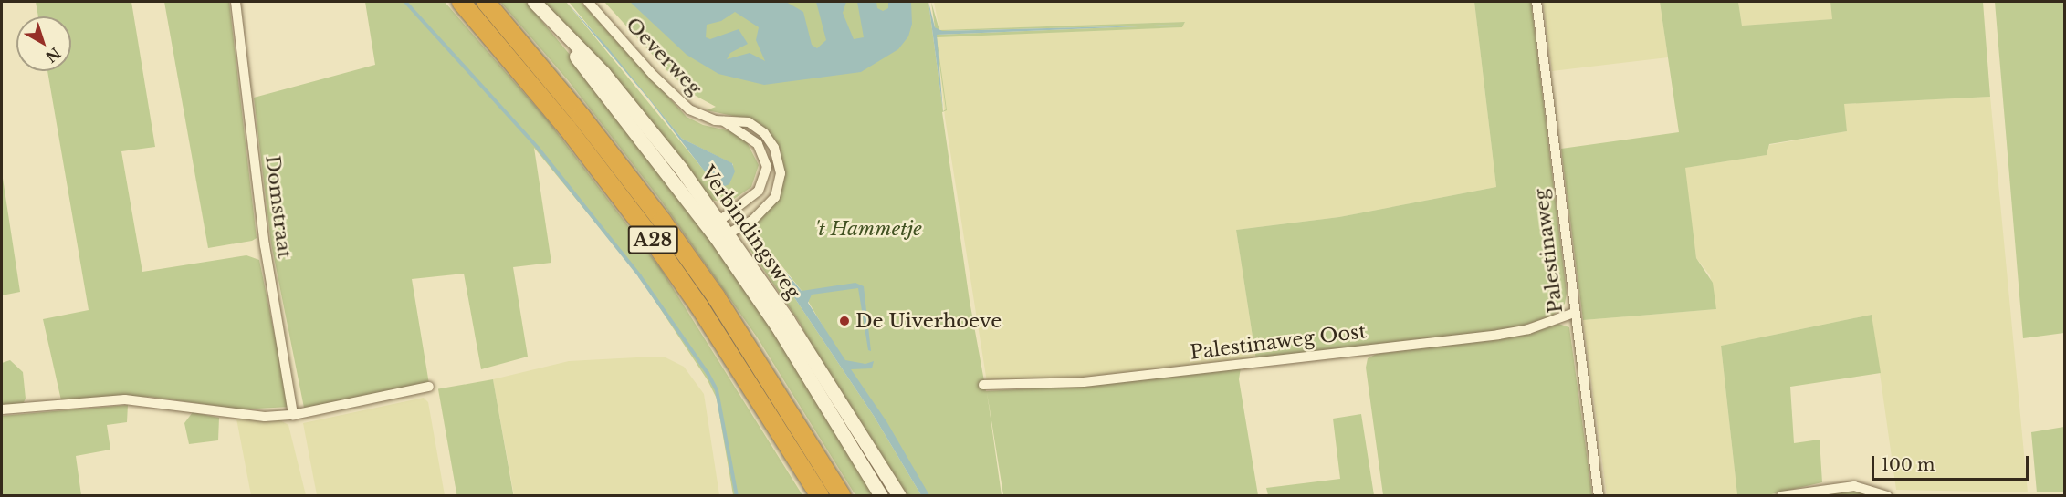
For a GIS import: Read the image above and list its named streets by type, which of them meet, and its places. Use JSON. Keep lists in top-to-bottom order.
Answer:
{
  "streets": {
    "highway": ["A28"],
    "main road": ["Verbindingsweg"],
    "street": [
      "Oeverweg",
      "Domstraat",
      "Palestinaweg",
      "Palestinaweg Oost"
    ]
  },
  "crossings": [
    ["Oeverweg", "Verbindingsweg"],
    ["Palestinaweg", "Palestinaweg Oost"]
  ],
  "parks": ["'t Hammetje"],
  "places": ["De Uiverhoeve"],
  "scale_bar": "100 m",
  "north": "bottom right"
}
